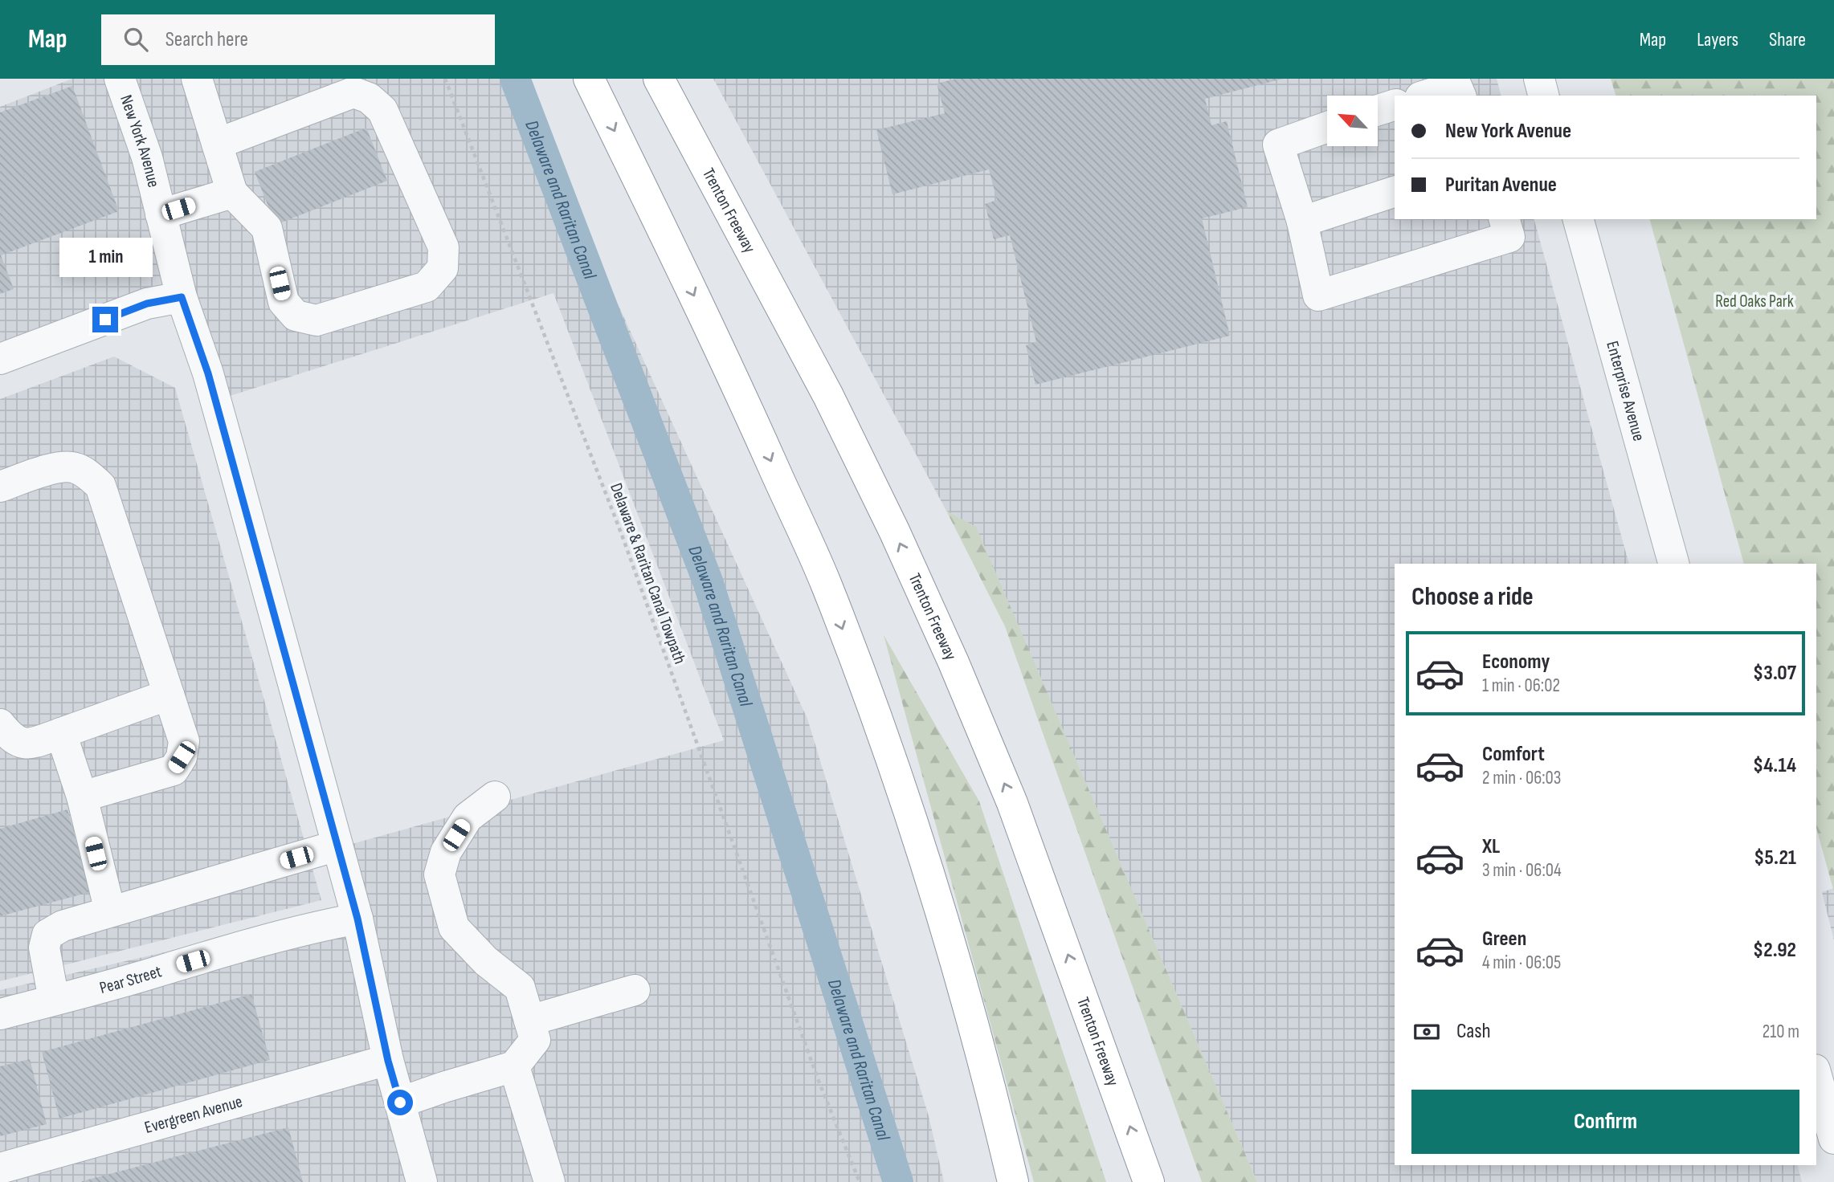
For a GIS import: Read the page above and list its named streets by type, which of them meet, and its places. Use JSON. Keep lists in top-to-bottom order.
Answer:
{
  "streets": {
    "highway": ["Trenton Freeway"],
    "street": [
      "New York Avenue",
      "Enterprise Avenue",
      "Pear Street",
      "Evergreen Avenue"
    ],
    "path": ["Delaware & Raritan Canal Towpath"]
  },
  "crossings": [
    ["New York Avenue", "Pear Street"],
    ["New York Avenue", "Evergreen Avenue"]
  ],
  "water": ["Delaware and Raritan Canal"],
  "parks": ["Red Oaks Park"],
  "north": "top left",
  "page": {
    "header": "Map",
    "search": "Search here",
    "nav": ["Map", "Layers", "Share"],
    "banner": ["New York Avenue", "Puritan Avenue"],
    "bubble": "1 min",
    "heading": "Choose a ride",
    "list": [
      {
        "name": "Economy",
        "note": "1 min · 06:02",
        "value": "$3.07"
      },
      {
        "name": "Comfort",
        "note": "2 min · 06:03",
        "value": "$4.14"
      },
      {
        "name": "XL",
        "note": "3 min · 06:04",
        "value": "$5.21"
      },
      {
        "name": "Green",
        "note": "4 min · 06:05",
        "value": "$2.92"
      }
    ],
    "pay": ["Cash", "210 m"],
    "buttons": "Confirm"
  }
}
